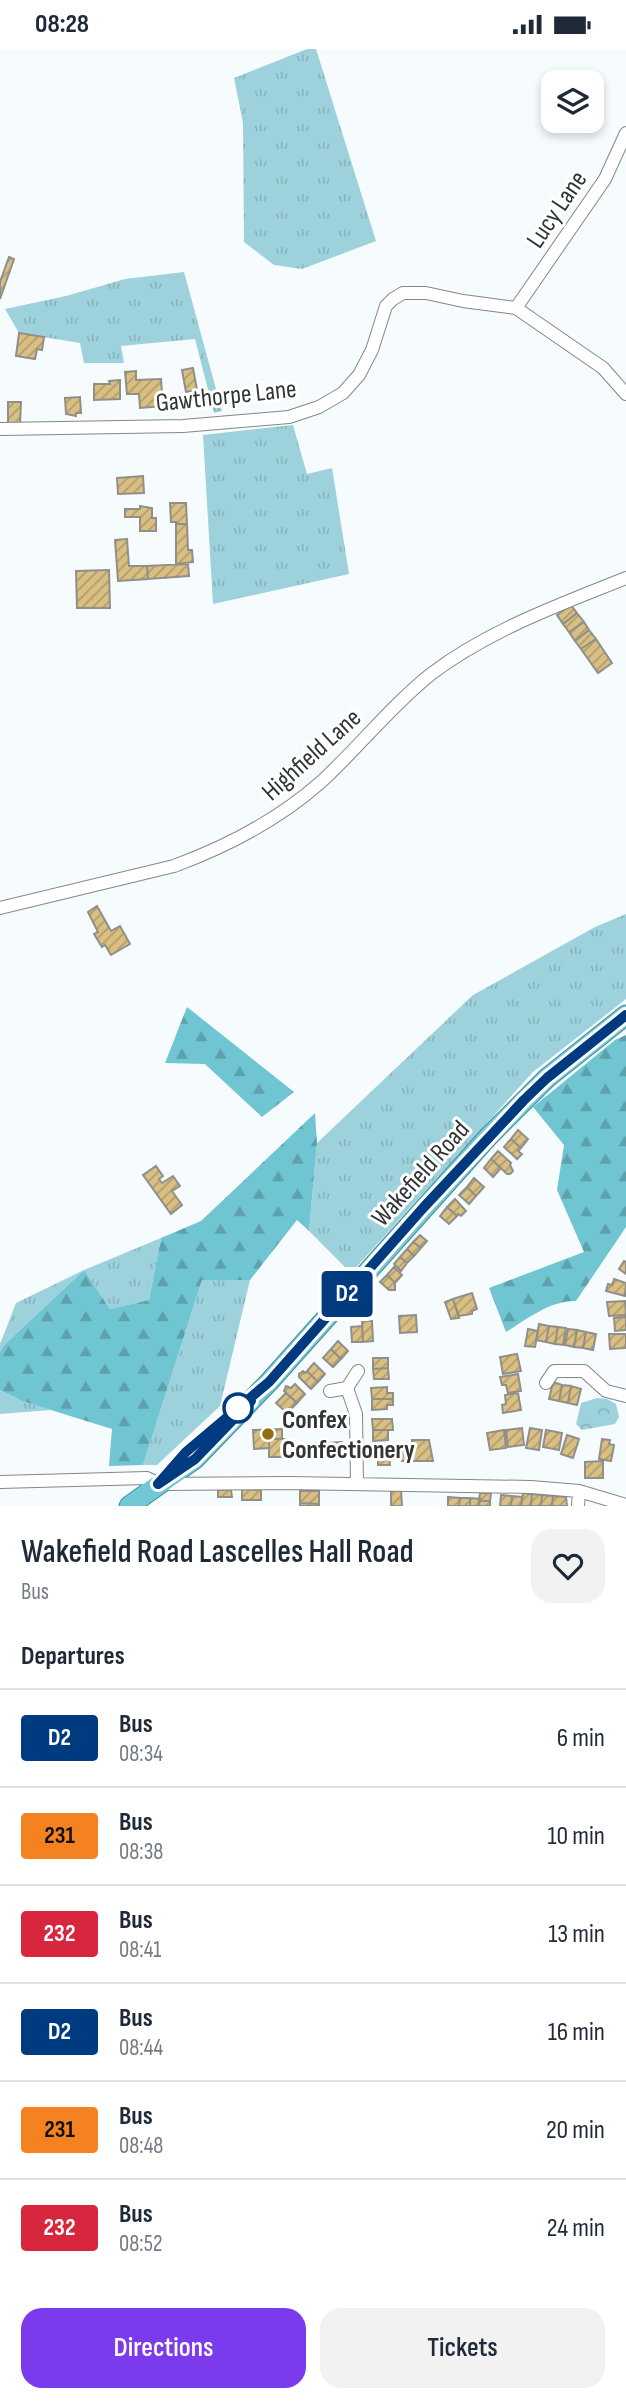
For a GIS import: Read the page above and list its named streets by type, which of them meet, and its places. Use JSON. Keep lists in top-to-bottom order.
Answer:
{
  "streets": {
    "highway": ["Wakefield Road"],
    "street": ["Lucy Lane", "Gawthorpe Lane", "Highfield Lane"]
  },
  "crossings": [
    ["Lucy Lane", "Gawthorpe Lane"]
  ],
  "places": ["Confex Confectionery"],
  "lines": ["bus line D2"],
  "page": {
    "status": "08:28",
    "on_map": "D2",
    "heading": [
      ["Wakefield Road Lascelles Hall Road", "Bus"],
      "Departures"
    ],
    "list": [
      {
        "mark": "D2",
        "name": "Bus",
        "note": "08:34",
        "value": "6 min"
      },
      {
        "mark": "231",
        "name": "Bus",
        "note": "08:38",
        "value": "10 min"
      },
      {
        "mark": "232",
        "name": "Bus",
        "note": "08:41",
        "value": "13 min"
      },
      {
        "mark": "D2",
        "name": "Bus",
        "note": "08:44",
        "value": "16 min"
      },
      {
        "mark": "231",
        "name": "Bus",
        "note": "08:48",
        "value": "20 min"
      },
      {
        "mark": "232",
        "name": "Bus",
        "note": "08:52",
        "value": "24 min"
      }
    ],
    "buttons": ["Directions", "Tickets"]
  }
}
